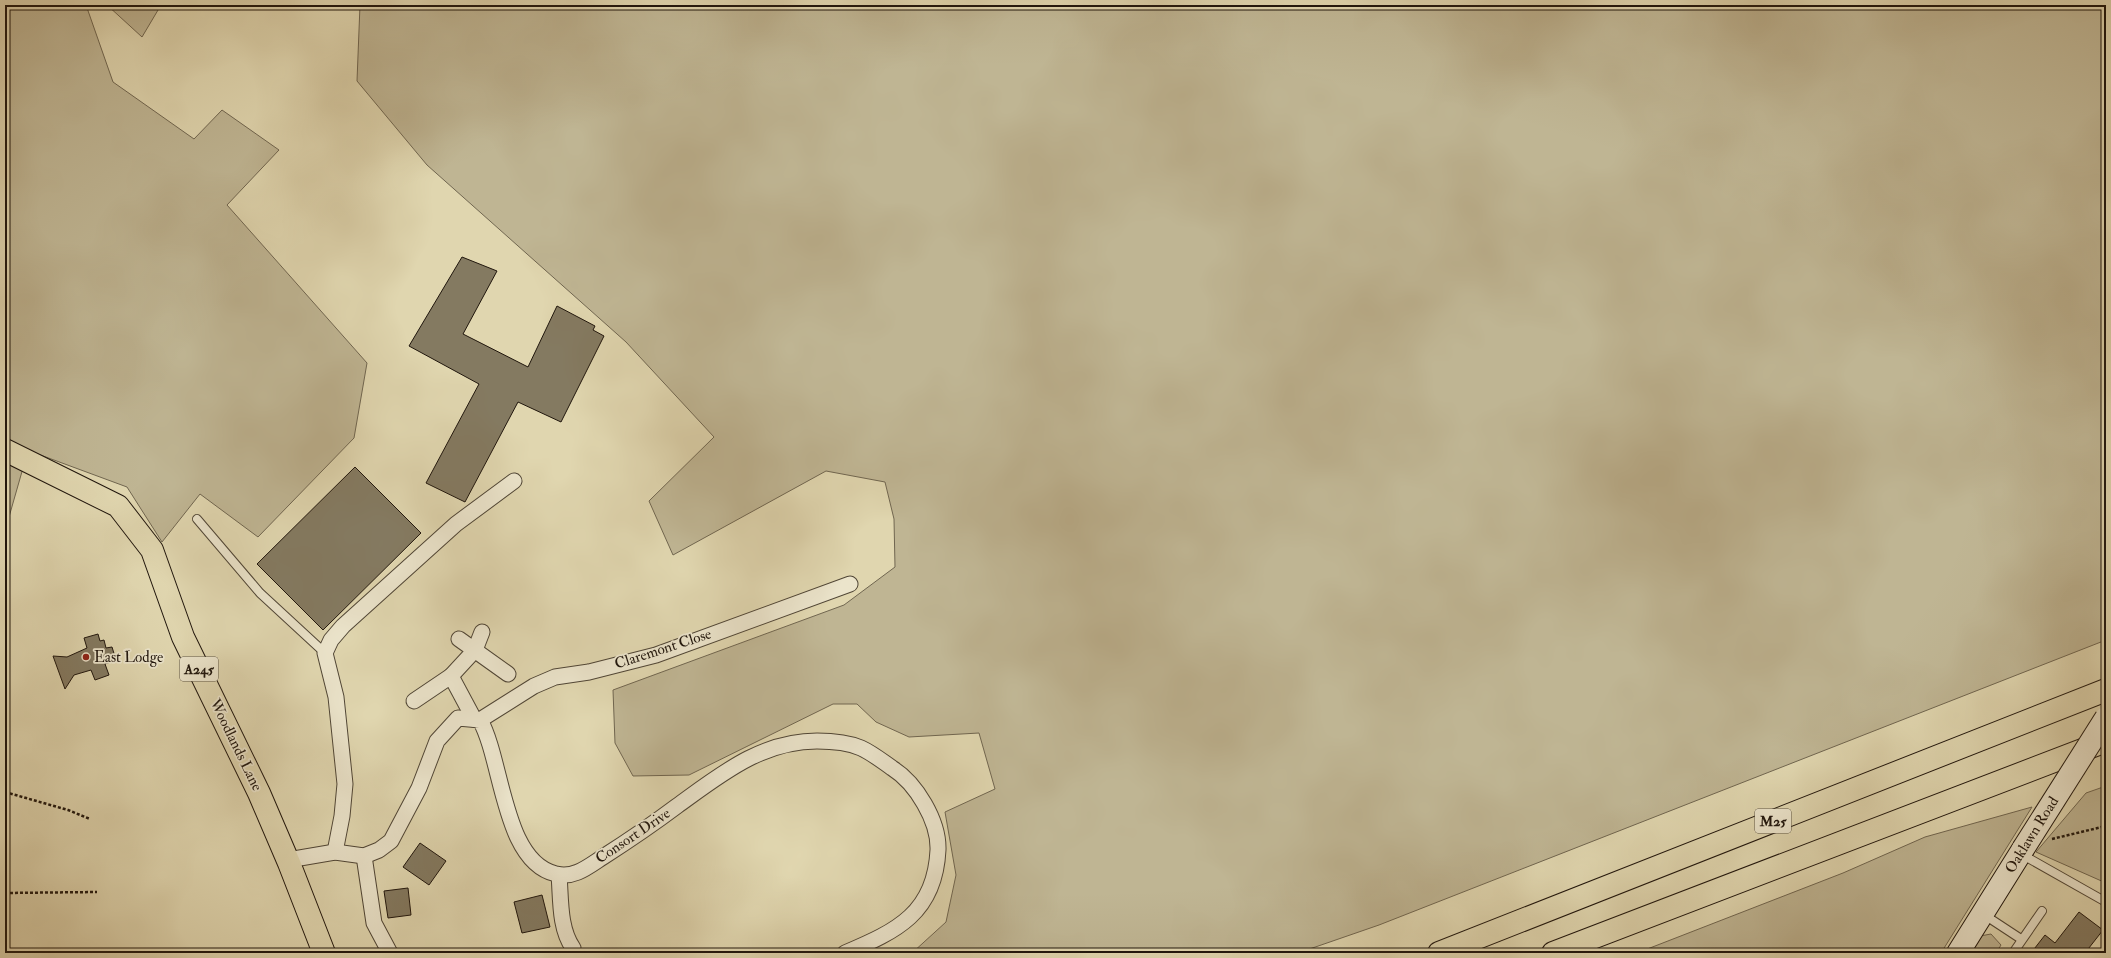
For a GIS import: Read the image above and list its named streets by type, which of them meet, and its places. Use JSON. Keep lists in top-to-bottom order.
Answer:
{
  "streets": {
    "main road": ["A245", "Woodlands Lane", "M25"],
    "street": ["Claremont Close", "Oaklawn Road", "Consort Drive"]
  },
  "crossings": [
    ["Claremont Close", "Consort Drive"]
  ],
  "places": ["East Lodge"]
}
